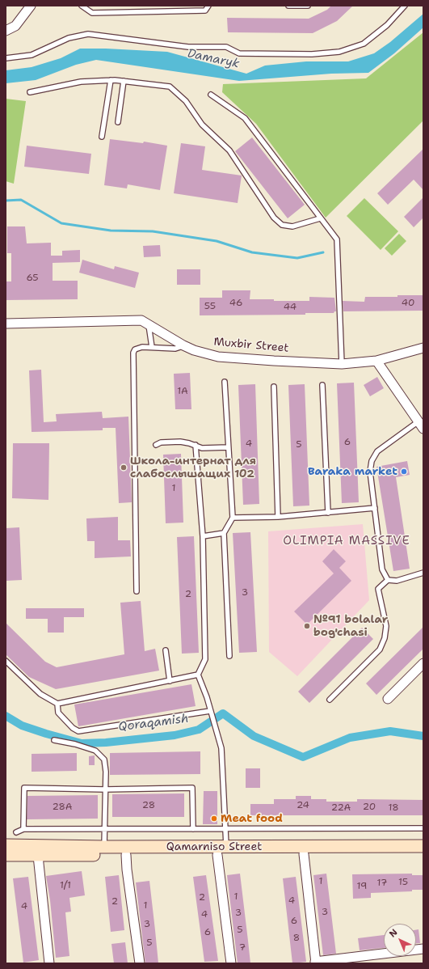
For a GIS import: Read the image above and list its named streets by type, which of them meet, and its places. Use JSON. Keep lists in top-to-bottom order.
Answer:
{
  "streets": {
    "main road": ["Qamarniso Street"],
    "street": ["Muxbir Street"]
  },
  "districts": ["OLIMPIA MASSIVE"],
  "water": ["Damaryk", "Qoraqamish"],
  "places": [
    "Школа-интернат для слабослышащих 102",
    "Baraka market",
    "№91 bolalar bog'chasi",
    "Meat food"
  ],
  "house_numbers": [
    "65",
    "46",
    "40",
    "55",
    "44",
    "1A",
    "6",
    "4",
    "5",
    "1",
    "3",
    "2",
    "28",
    "24",
    "28A",
    "20",
    "22A",
    "18",
    "1",
    "15",
    "17",
    "1/1",
    "19",
    "1",
    "2",
    "4",
    "2",
    "1",
    "4",
    "3",
    "3",
    "4",
    "6",
    "3",
    "5",
    "6",
    "8",
    "5",
    "7"
  ],
  "north": "top left"
}
